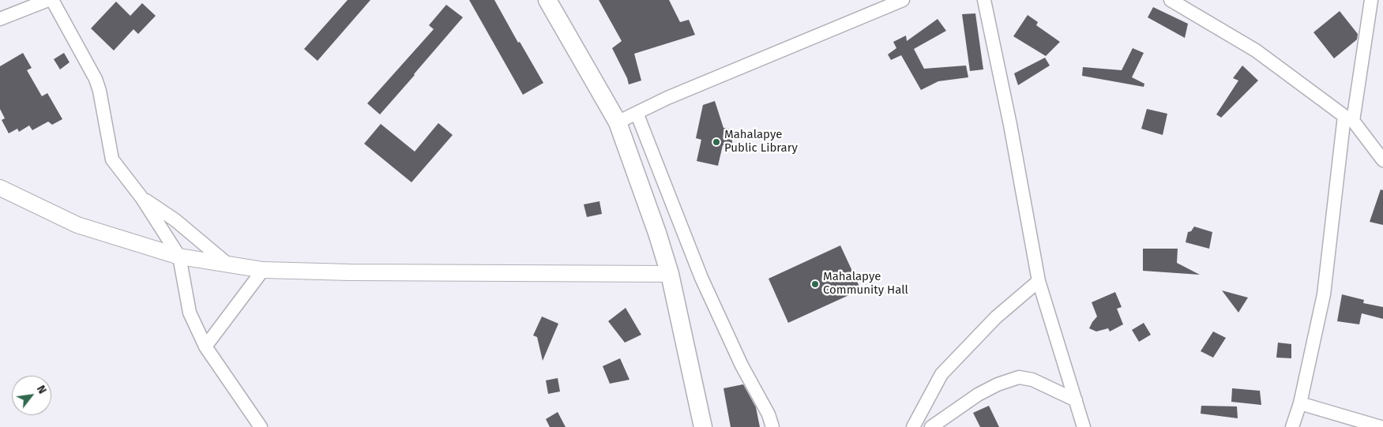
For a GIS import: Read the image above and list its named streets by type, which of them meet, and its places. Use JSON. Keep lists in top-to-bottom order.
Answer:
{
  "places": ["Mahalapye Public Library", "Mahalapye Community Hall"],
  "north": "top right"
}
